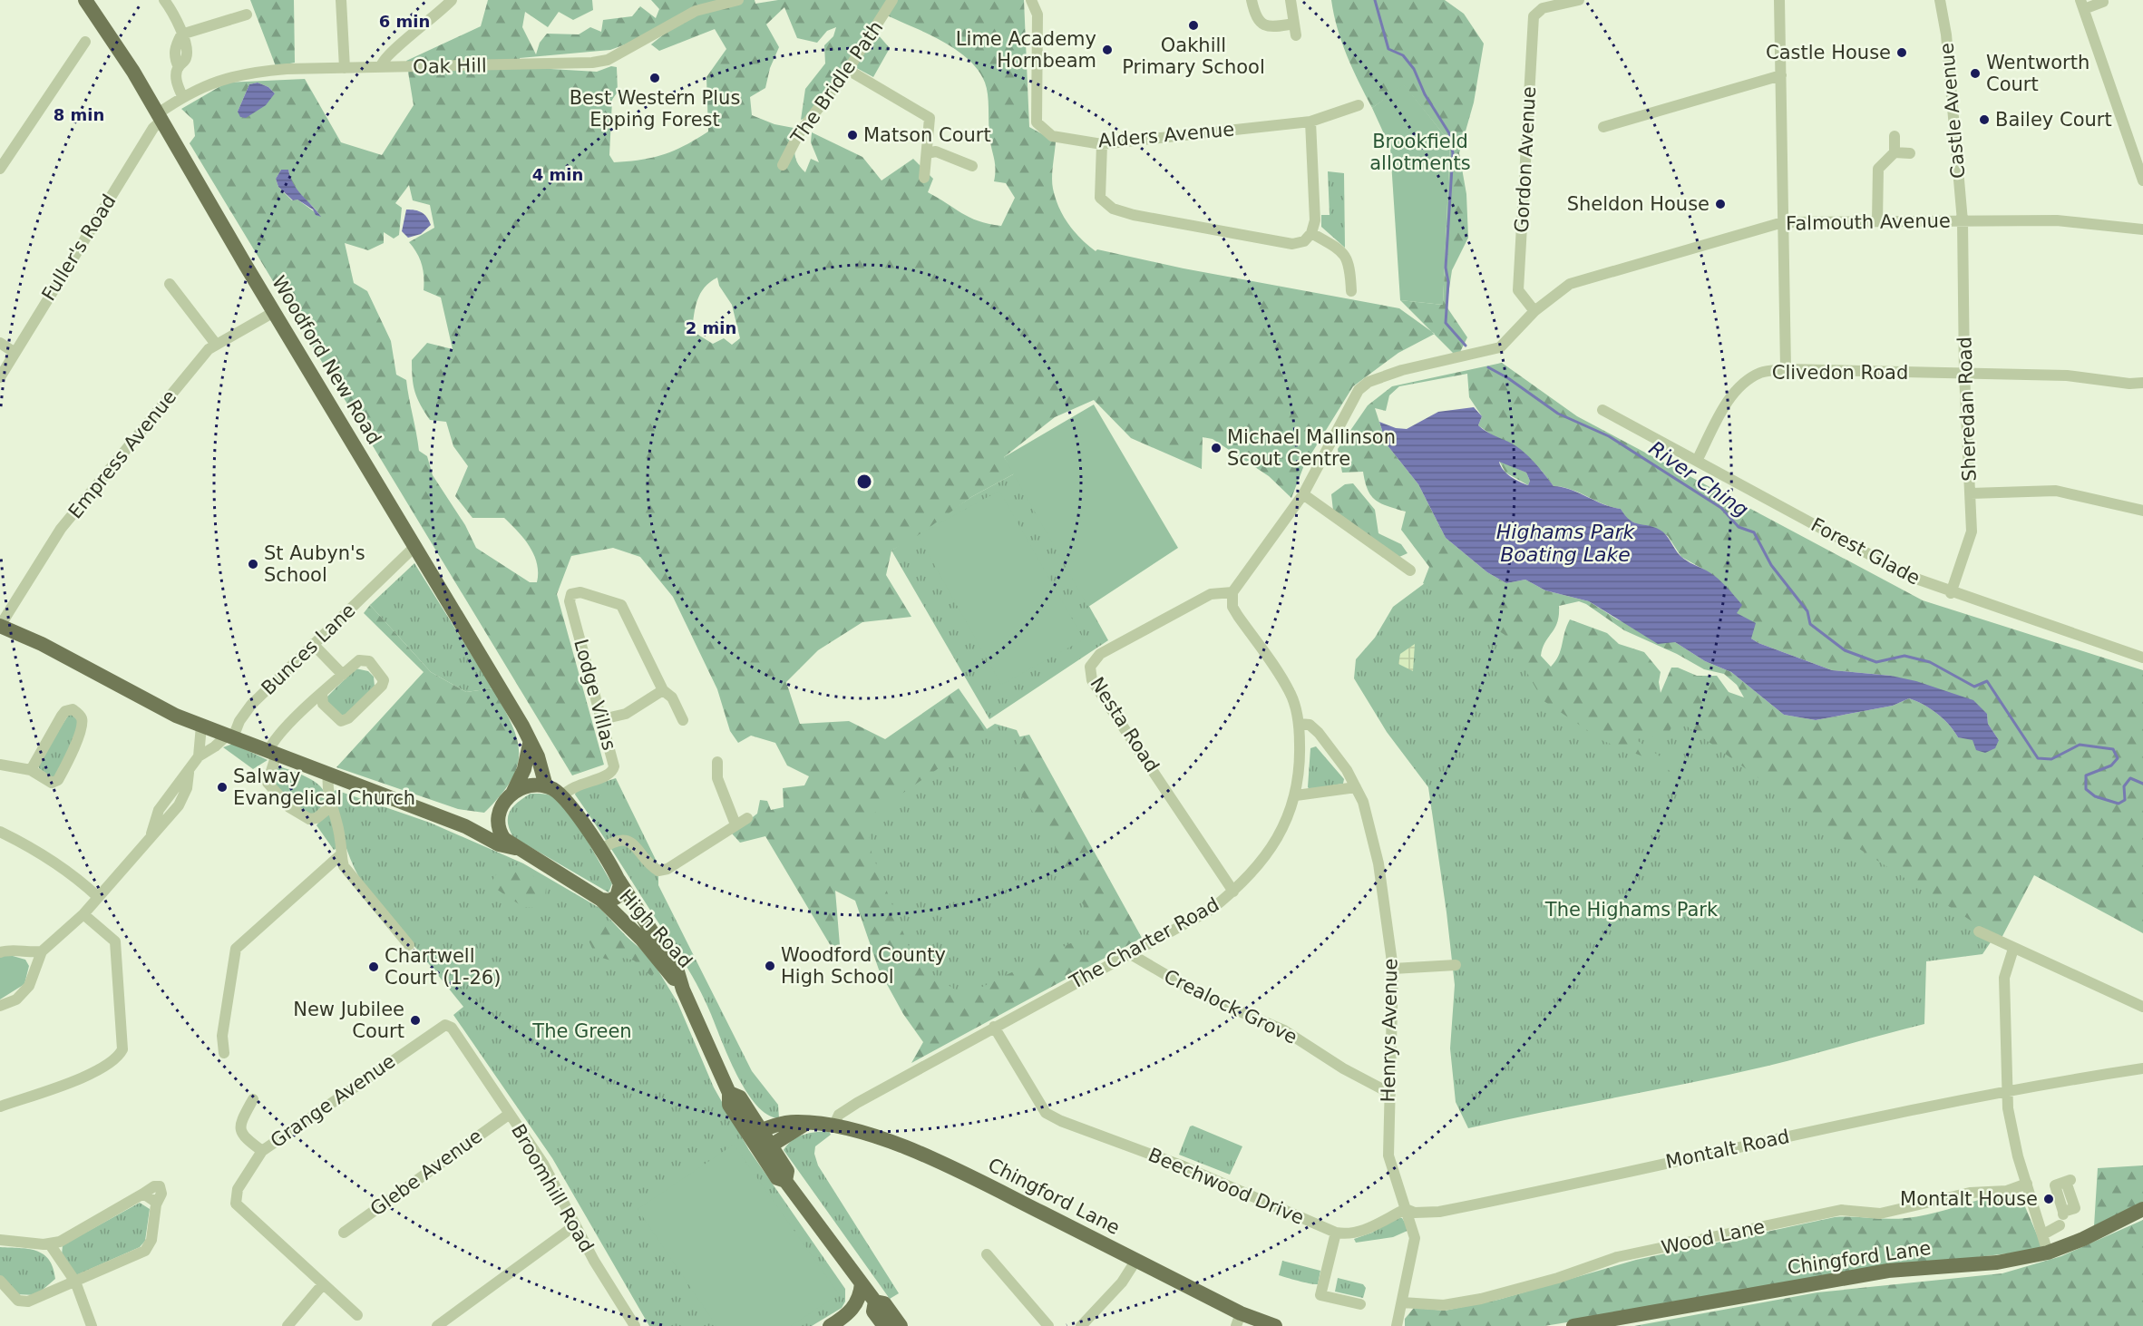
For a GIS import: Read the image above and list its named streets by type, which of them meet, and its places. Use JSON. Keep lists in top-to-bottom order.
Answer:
{
  "streets": {
    "main road": ["Woodford New Road", "High Road", "Chingford Lane"],
    "street": [
      "Oak Hill",
      "The Bridle Path",
      "Castle Avenue",
      "Alders Avenue",
      "Gordon Avenue",
      "Falmouth Avenue",
      "Fuller's Road",
      "Clivedon Road",
      "Sheredan Road",
      "Empress Avenue",
      "Forest Glade",
      "Bunces Lane",
      "Lodge Villas",
      "Nesta Road",
      "The Charter Road",
      "Crealock Grove",
      "Henrys Avenue",
      "Grange Avenue",
      "Montalt Road",
      "Glebe Avenue",
      "Beechwood Drive",
      "Broomhill Road",
      "Wood Lane"
    ]
  },
  "crossings": [
    ["Oak Hill", "Fuller's Road"],
    ["Oak Hill", "Woodford New Road"],
    ["Castle Avenue", "Falmouth Avenue"],
    ["Castle Avenue", "Sheredan Road"],
    ["Gordon Avenue", "Falmouth Avenue"],
    ["Falmouth Avenue", "Sheredan Road"],
    ["Fuller's Road", "Woodford New Road"],
    ["Woodford New Road", "Empress Avenue"],
    ["Woodford New Road", "Bunces Lane"],
    ["Clivedon Road", "Sheredan Road"],
    ["Clivedon Road", "Forest Glade"],
    ["Sheredan Road", "Forest Glade"],
    ["Nesta Road", "The Charter Road"],
    ["The Charter Road", "Crealock Grove"],
    ["The Charter Road", "Henrys Avenue"],
    ["The Charter Road", "Beechwood Drive"],
    ["The Charter Road", "Chingford Lane"],
    ["Crealock Grove", "Henrys Avenue"],
    ["Henrys Avenue", "Montalt Road"],
    ["Henrys Avenue", "Beechwood Drive"],
    ["Grange Avenue", "Broomhill Road"],
    ["Montalt Road", "Beechwood Drive"],
    ["Glebe Avenue", "Broomhill Road"]
  ],
  "water": ["River Ching", "Highams Park Boating Lake"],
  "parks": ["Brookfield allotments", "The Highams Park", "The Green"],
  "places": [
    "Oakhill Primary School",
    "Lime Academy Hornbeam",
    "Castle House",
    "Wentworth Court",
    "Best Western Plus Epping Forest",
    "Bailey Court",
    "Matson Court",
    "Sheldon House",
    "Michael Mallinson Scout Centre",
    "St Aubyn's School",
    "Salway Evangelical Church",
    "Woodford County High School",
    "Chartwell Court (1-26)",
    "New Jubilee Court",
    "Montalt House"
  ],
  "rings": [
    "6 min",
    "8 min",
    "4 min",
    "2 min"
  ]
}
